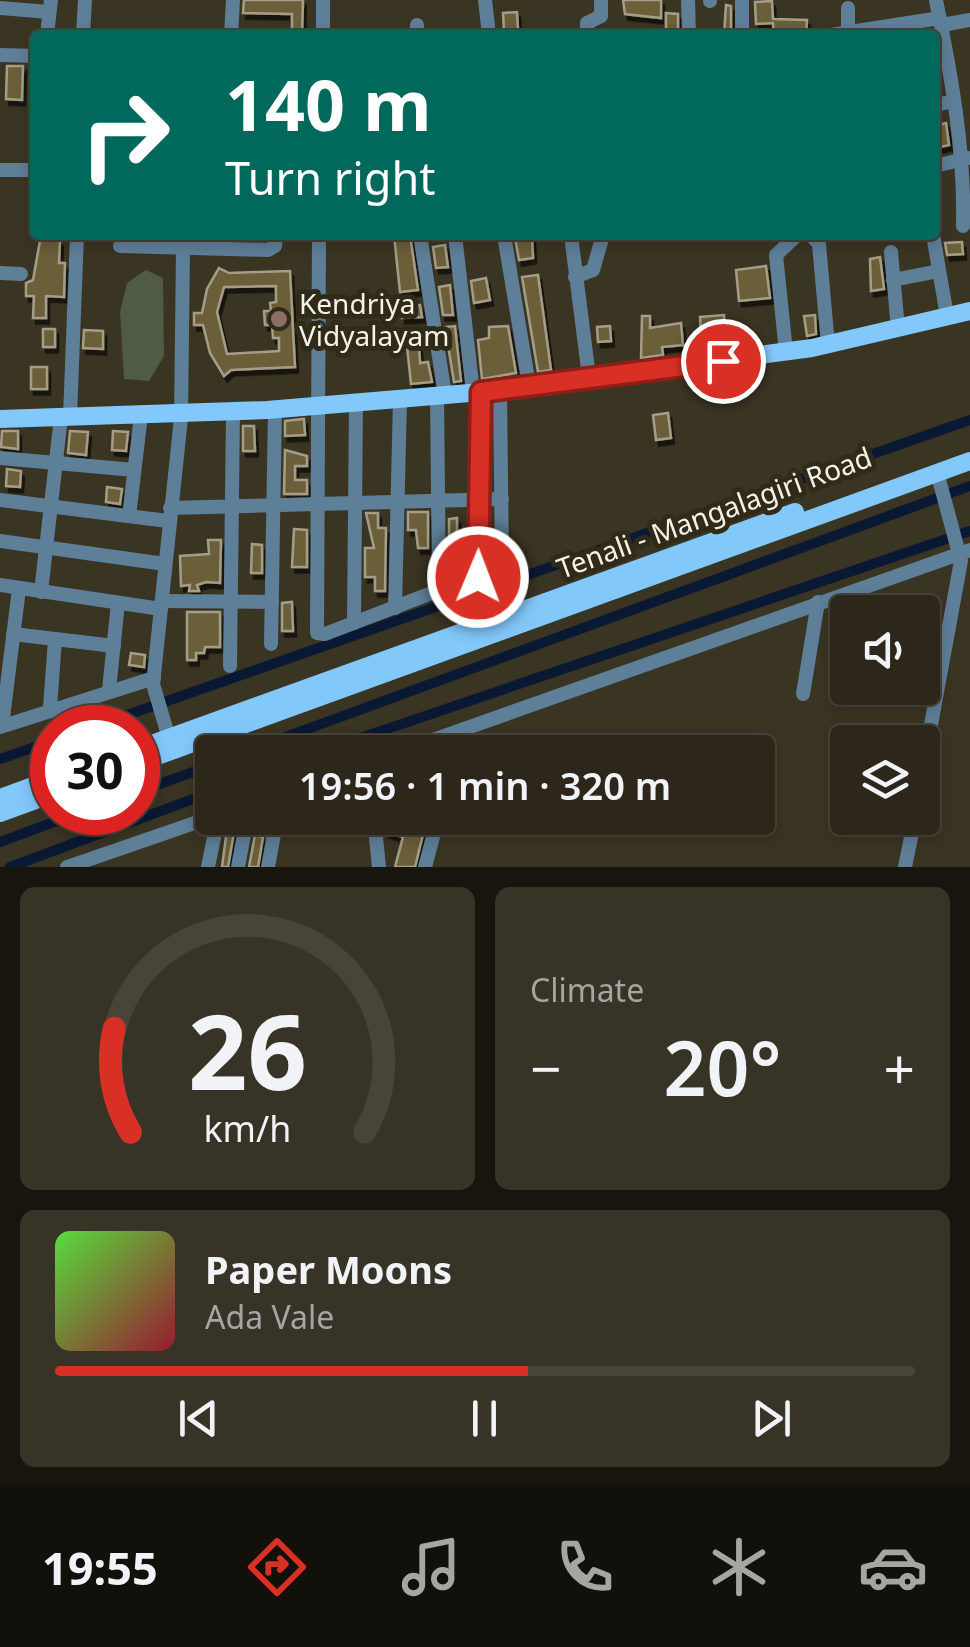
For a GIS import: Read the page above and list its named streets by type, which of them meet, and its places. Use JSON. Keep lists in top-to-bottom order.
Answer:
{
  "streets": {
    "main road": ["Tenali - Mangalagiri Road"]
  },
  "places": ["Kendriya Vidyalayam"],
  "page": {
    "turn": ["140 m", "Turn right"],
    "limit": "30",
    "trip": "19:56 · 1 min · 320 m",
    "tile": "Climate",
    "heat": ["−", "20°", "+"],
    "song": ["Paper Moons", "Ada Vale"],
    "tabs": "19:55",
    "gauge": ["26", "km/h"]
  }
}
